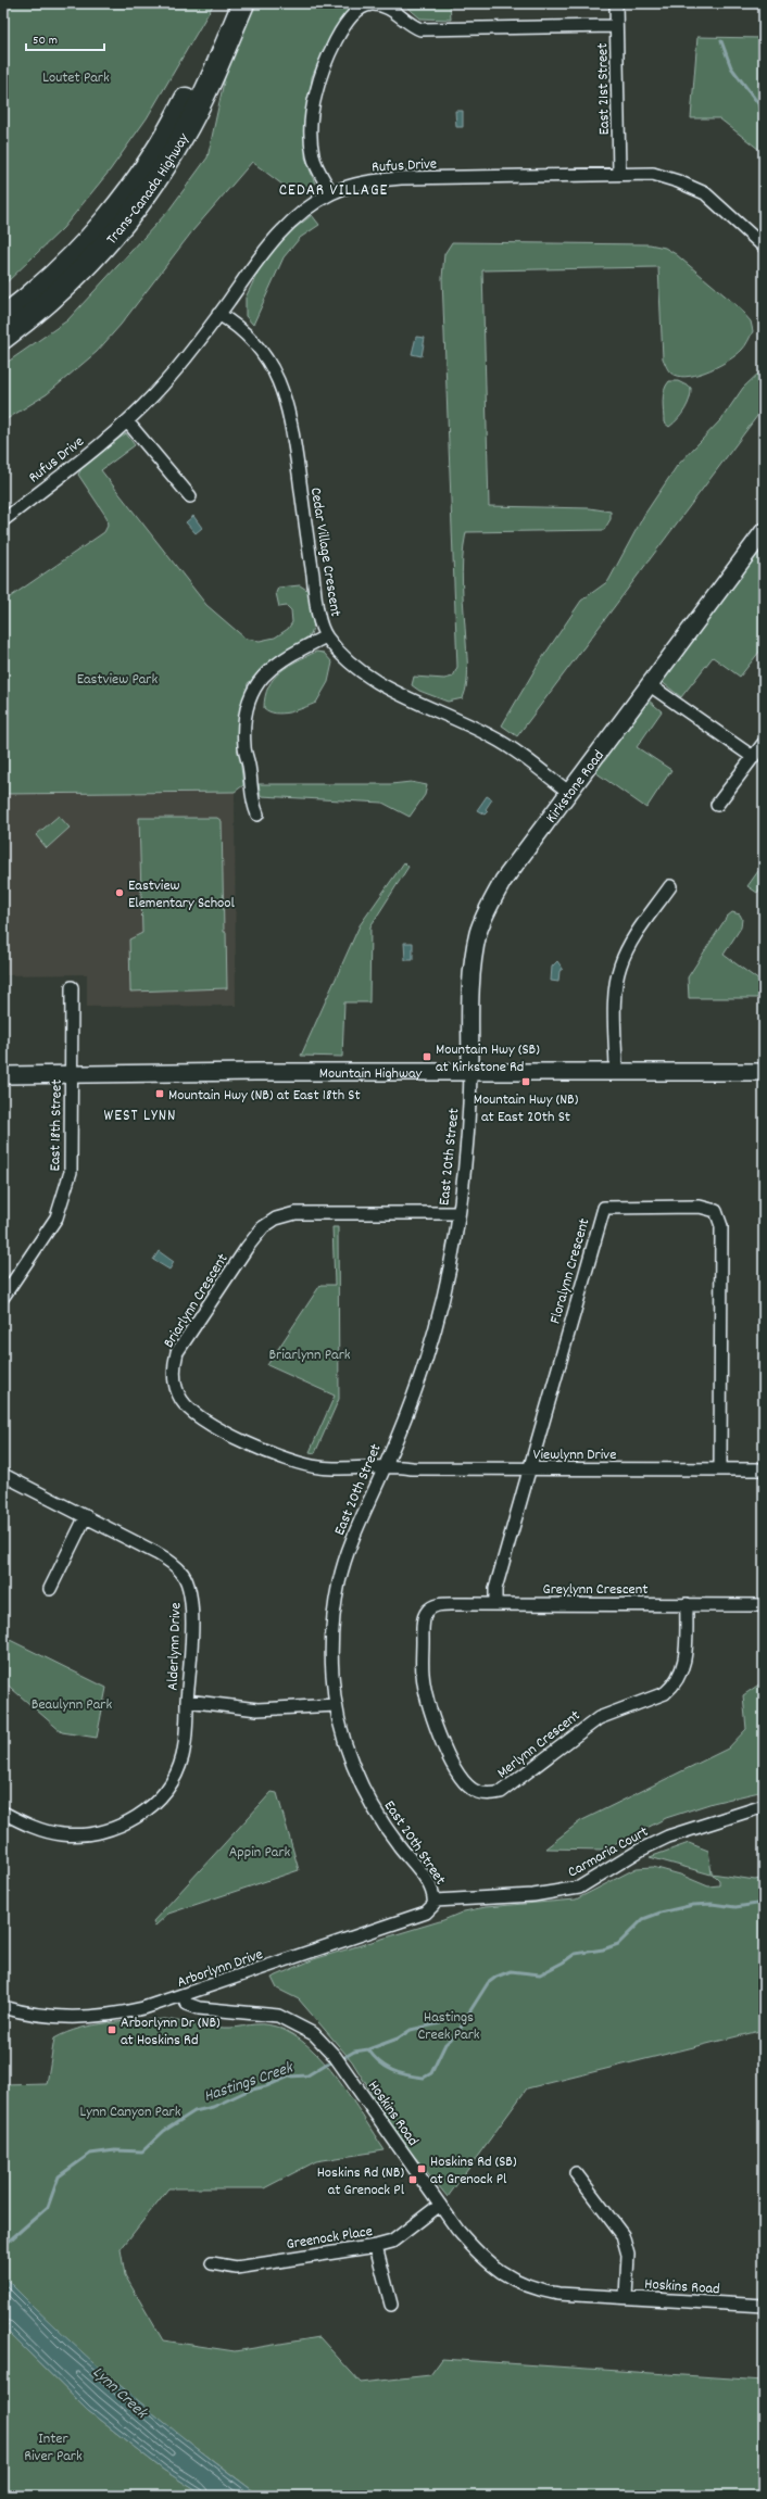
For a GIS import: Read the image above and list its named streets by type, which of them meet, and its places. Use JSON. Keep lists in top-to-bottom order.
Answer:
{
  "streets": {
    "highway": ["Trans-Canada Highway"],
    "main road": ["Kirkstone Road", "Mountain Highway"],
    "street": [
      "East 21st Street",
      "Rufus Drive",
      "Cedar Village Crescent",
      "East 18th Street",
      "East 20th Street",
      "Floralynn Crescent",
      "Briarlynn Crescent",
      "Viewlynn Drive",
      "Greylynn Crescent",
      "Alderlynn Drive",
      "Merlynn Crescent",
      "Carmaria Court",
      "Arborlynn Drive",
      "Hoskins Road",
      "Greenock Place"
    ]
  },
  "crossings": [
    ["East 21st Street", "Rufus Drive"],
    ["Rufus Drive", "Cedar Village Crescent"],
    ["Cedar Village Crescent", "Kirkstone Road"],
    ["Kirkstone Road", "Mountain Highway"],
    ["Kirkstone Road", "East 20th Street"],
    ["Mountain Highway", "East 18th Street"],
    ["Mountain Highway", "East 20th Street"],
    ["East 20th Street", "Briarlynn Crescent"],
    ["East 20th Street", "Viewlynn Drive"],
    ["East 20th Street", "Alderlynn Drive"],
    ["East 20th Street", "Carmaria Court"],
    ["East 20th Street", "Arborlynn Drive"],
    ["Floralynn Crescent", "Viewlynn Drive"],
    ["Floralynn Crescent", "Greylynn Crescent"],
    ["Briarlynn Crescent", "Viewlynn Drive"],
    ["Greylynn Crescent", "Merlynn Crescent"],
    ["Carmaria Court", "Arborlynn Drive"],
    ["Arborlynn Drive", "Hoskins Road"],
    ["Hoskins Road", "Greenock Place"]
  ],
  "districts": ["CEDAR VILLAGE", "WEST LYNN"],
  "water": ["Hastings Creek", "Lynn Creek"],
  "parks": [
    "Loutet Park",
    "Eastview Park",
    "Briarlynn Park",
    "Beaulynn Park",
    "Appin Park",
    "Hastings Creek Park",
    "Lynn Canyon Park",
    "Inter River Park"
  ],
  "places": {
    "other": ["Eastview Elementary School"],
    "transit": [
      "Mountain Hwy (SB) at Kirkstone Rd",
      "Mountain Hwy (NB) at East 20th St",
      "Mountain Hwy (NB) at East 18th St",
      "Arborlynn Dr (NB) at Hoskins Rd",
      "Hoskins Rd (SB) at Grenock Pl",
      "Hoskins Rd (NB) at Grenock Pl"
    ]
  },
  "scale_bar": "50 m"
}
